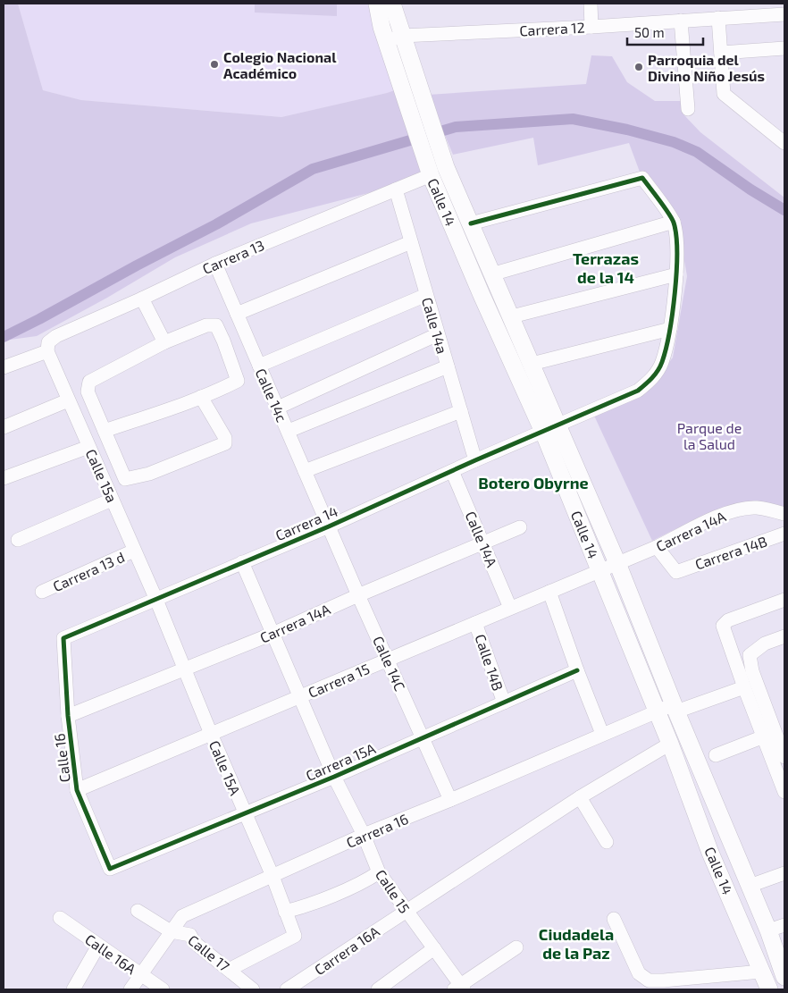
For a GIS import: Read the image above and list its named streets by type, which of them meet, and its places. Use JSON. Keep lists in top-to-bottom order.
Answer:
{
  "streets": {
    "main road": ["Calle 14"],
    "street": [
      "Carrera 12",
      "Carrera 13",
      "Calle 14a",
      "Calle 14c",
      "Calle 15a",
      "Carrera 14",
      "Carrera 14A",
      "Calle 14A",
      "Carrera 14B",
      "Carrera 13 d",
      "Calle 14B",
      "Calle 14C",
      "Carrera 15",
      "Calle 16",
      "Carrera 15A",
      "Calle 15A",
      "Carrera 16",
      "Calle 15",
      "Carrera 16A",
      "Calle 17",
      "Calle 16A"
    ]
  },
  "crossings": [
    ["Carrera 12", "Calle 14"],
    ["Calle 14", "Carrera 13"],
    ["Calle 14", "Carrera 14"],
    ["Calle 14", "Carrera 14A"],
    ["Calle 14", "Carrera 15"],
    ["Calle 14", "Carrera 16"],
    ["Calle 14", "Carrera 16A"],
    ["Carrera 13", "Calle 14a"],
    ["Carrera 13", "Calle 14c"],
    ["Carrera 13", "Calle 15a"],
    ["Calle 14a", "Carrera 14"],
    ["Calle 14c", "Carrera 14"],
    ["Calle 14c", "Calle 14C"],
    ["Calle 15a", "Carrera 14"],
    ["Calle 15a", "Carrera 13 d"],
    ["Calle 15a", "Calle 15A"],
    ["Carrera 14", "Calle 14A"],
    ["Carrera 14", "Calle 14C"],
    ["Carrera 14", "Calle 16"],
    ["Carrera 14", "Calle 15A"],
    ["Carrera 14", "Calle 15"],
    ["Carrera 14A", "Calle 14A"],
    ["Carrera 14A", "Carrera 14B"],
    ["Carrera 14A", "Calle 14C"],
    ["Carrera 14A", "Carrera 15"],
    ["Carrera 14A", "Calle 16"],
    ["Carrera 14A", "Calle 15A"],
    ["Carrera 14A", "Calle 15"],
    ["Calle 14A", "Carrera 15"],
    ["Calle 14B", "Carrera 15"],
    ["Calle 14B", "Carrera 15A"],
    ["Calle 14C", "Carrera 15"],
    ["Calle 14C", "Carrera 15A"],
    ["Calle 14C", "Carrera 16"],
    ["Carrera 15", "Calle 16"],
    ["Carrera 15", "Calle 15A"],
    ["Carrera 15", "Calle 15"],
    ["Calle 16", "Carrera 15A"],
    ["Carrera 15A", "Calle 15A"],
    ["Carrera 15A", "Calle 15"],
    ["Calle 15A", "Carrera 16"],
    ["Calle 15A", "Calle 17"],
    ["Carrera 16", "Calle 15"],
    ["Carrera 16", "Calle 17"],
    ["Carrera 16", "Calle 16A"],
    ["Calle 15", "Carrera 16A"]
  ],
  "districts": ["Terrazas de la 14", "Botero Obyrne", "Ciudadela de la Paz"],
  "parks": ["Parque de la Salud"],
  "places": ["Colegio Nacional Académico", "Parroquia del Divino Niño Jesús"],
  "scale_bar": "50 m"
}
